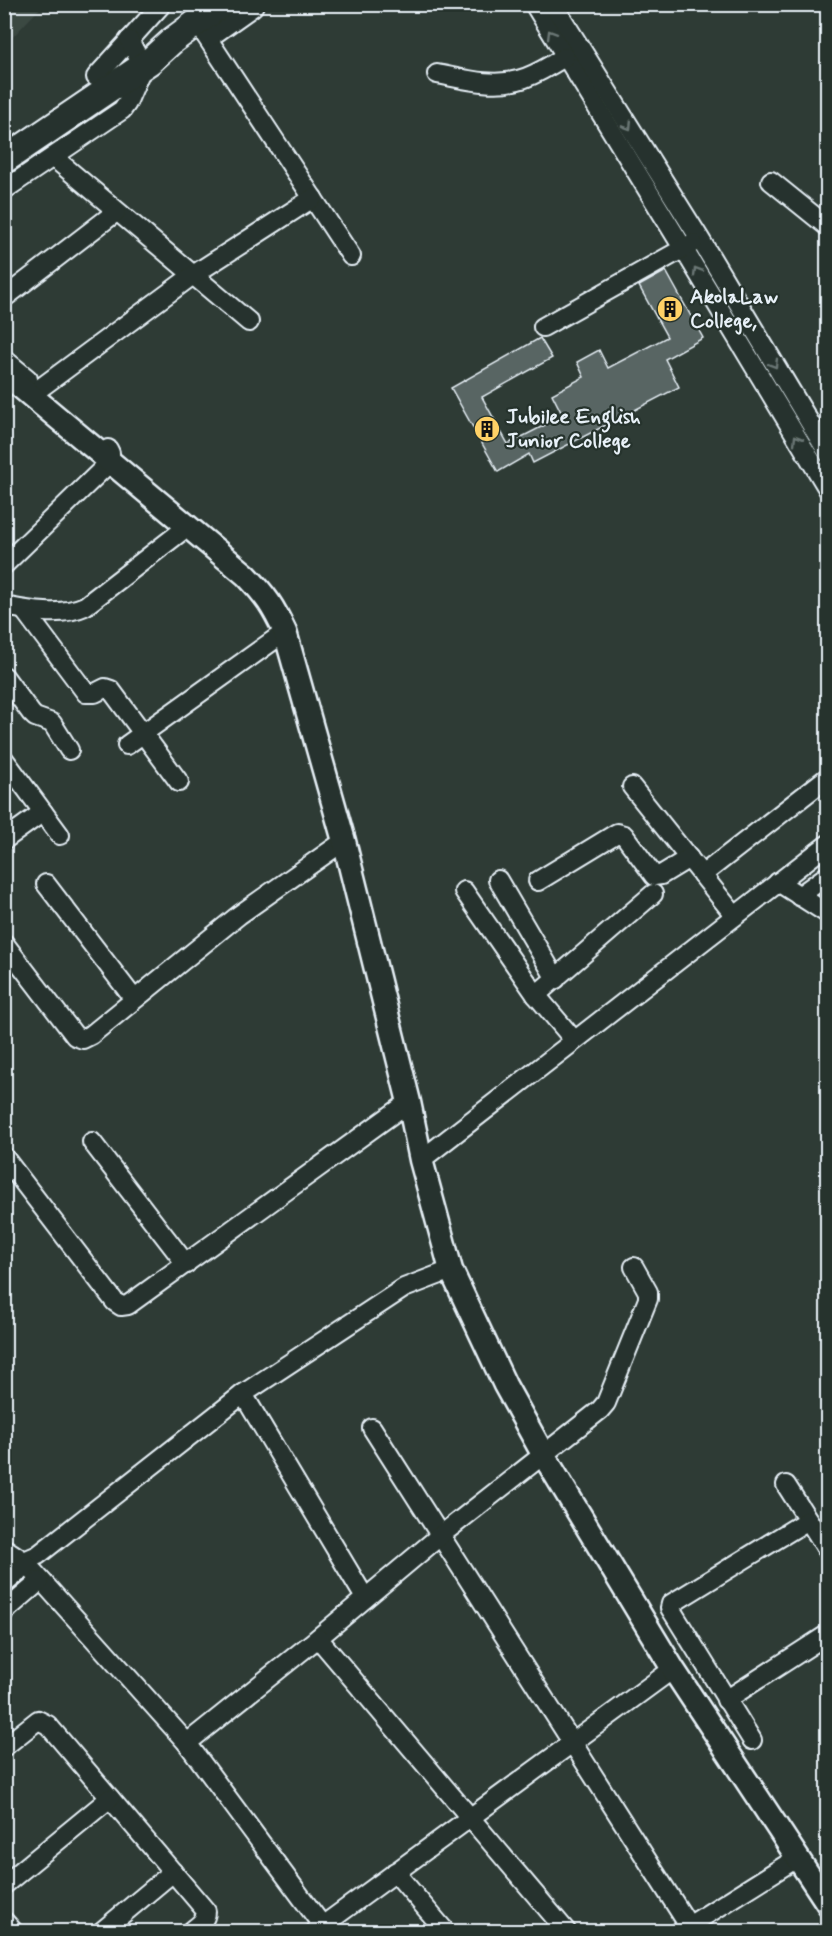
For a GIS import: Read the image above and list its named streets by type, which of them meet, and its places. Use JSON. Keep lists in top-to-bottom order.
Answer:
{
  "places": {
    "building": ["AkolaLaw College,", "Jubilee English Junior College"]
  }
}
